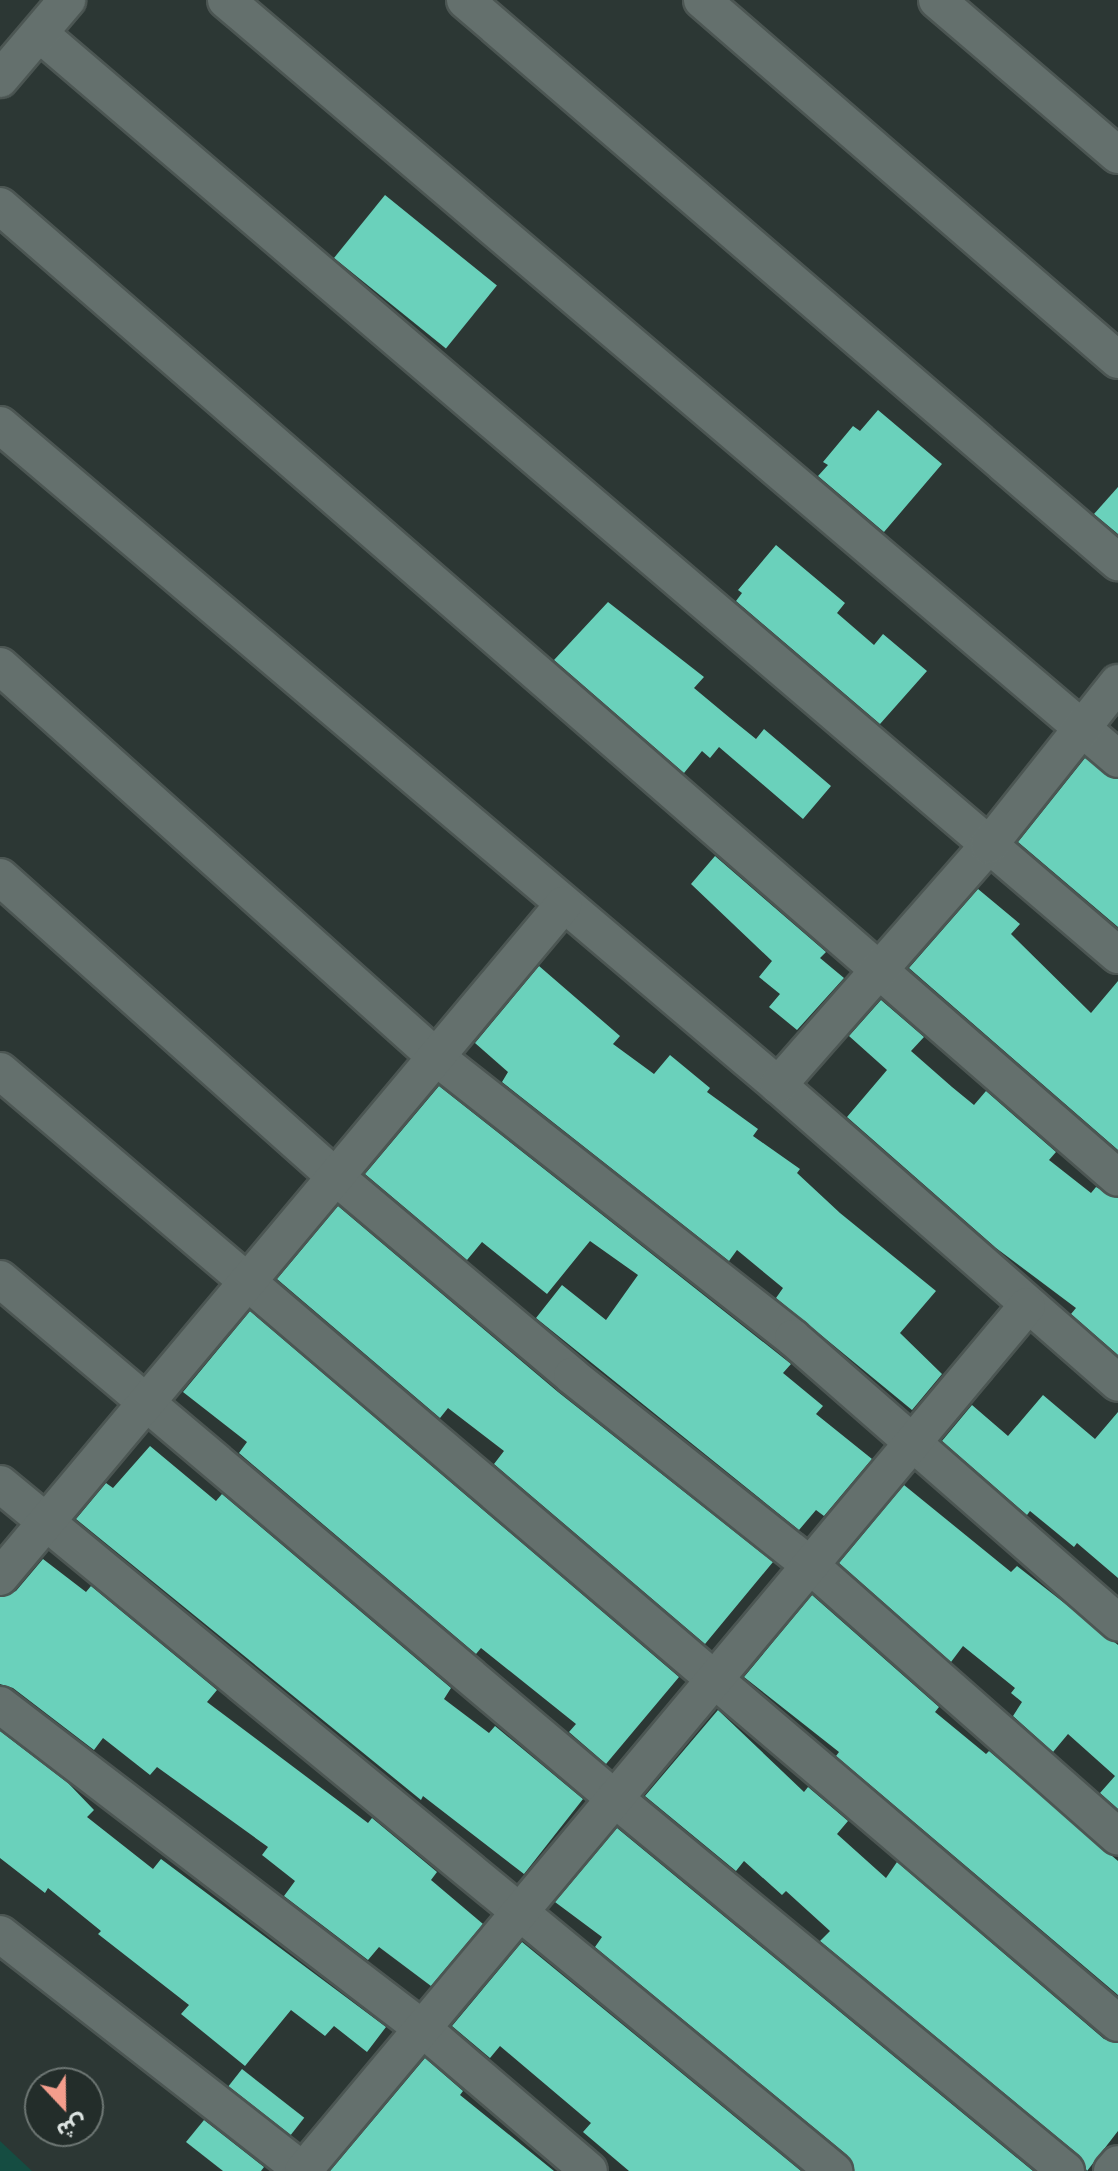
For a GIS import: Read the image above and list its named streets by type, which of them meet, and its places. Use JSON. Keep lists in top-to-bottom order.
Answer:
{
  "north": "bottom"
}
